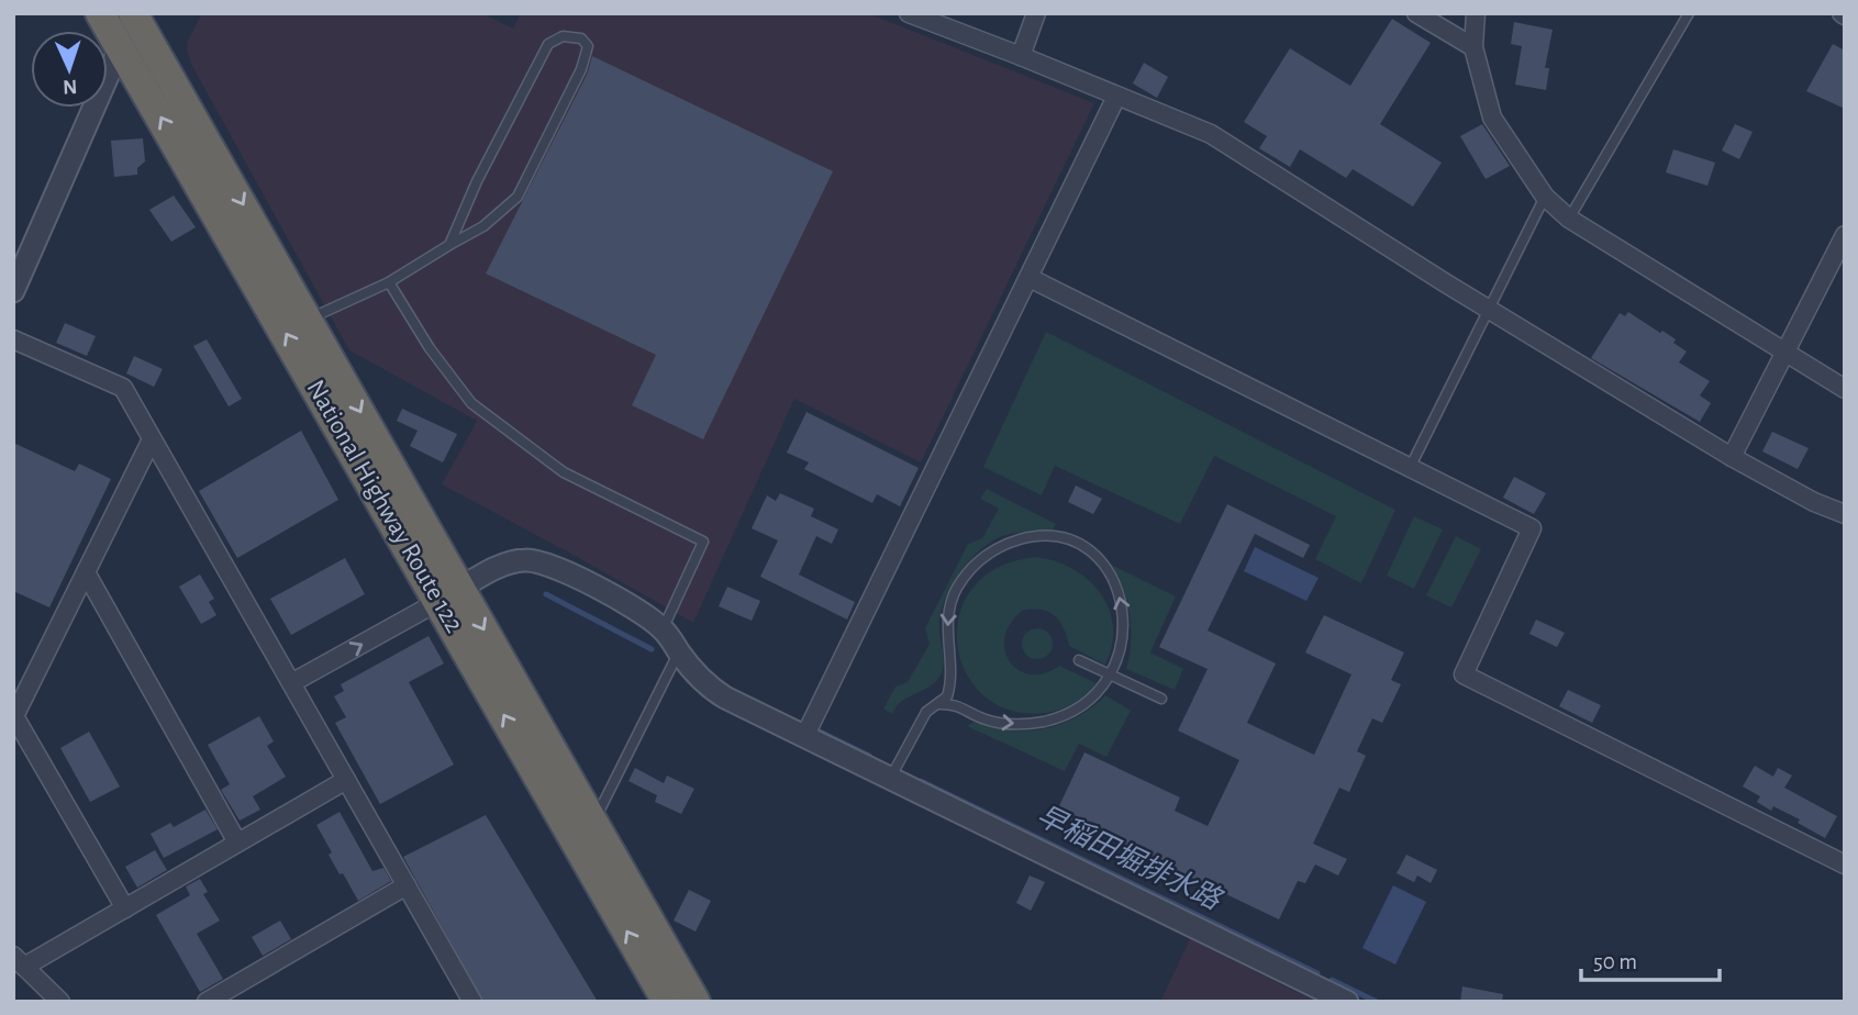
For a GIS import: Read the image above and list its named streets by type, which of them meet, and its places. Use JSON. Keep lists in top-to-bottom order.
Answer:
{
  "streets": {
    "highway": ["National Highway Route 122"]
  },
  "water": ["早稲田堀排水路"],
  "scale_bar": "50 m",
  "north": "bottom"
}
